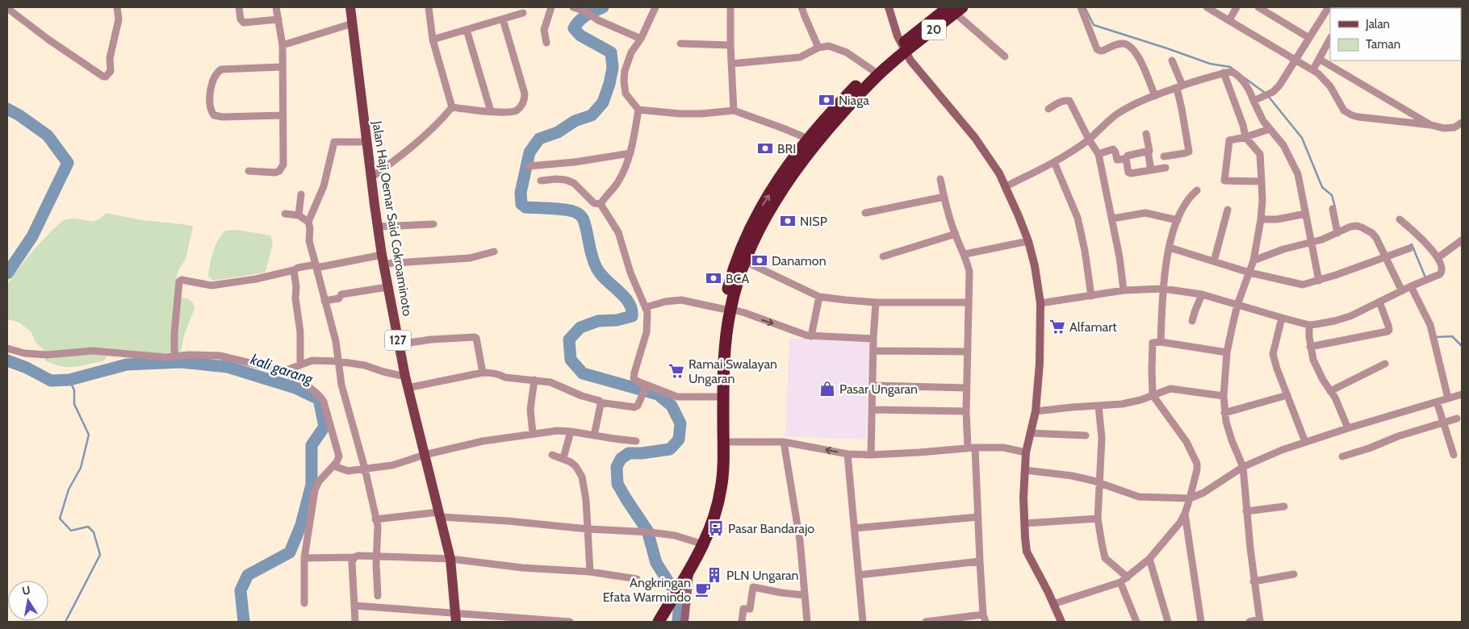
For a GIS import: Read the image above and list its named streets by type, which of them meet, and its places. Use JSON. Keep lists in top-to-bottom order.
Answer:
{
  "streets": {
    "highway": ["20"],
    "main road": ["Jalan Haji Oemar Said Cokroaminoto", "127"]
  },
  "water": ["kali garang"],
  "places": {
    "bank": [
      "Niaga",
      "BRI",
      "NISP",
      "Danamon",
      "BCA"
    ],
    "supermarket": ["Alfamart", "Ramai Swalayan Ungaran"],
    "shop": ["Pasar Ungaran"],
    "bus stop": ["Pasar Bandarajo"],
    "building": ["PLN Ungaran"],
    "cafe": ["Angkringan Efata Warmindo"]
  },
  "legend": ["Jalan", "Taman"],
  "north": "top"
}
